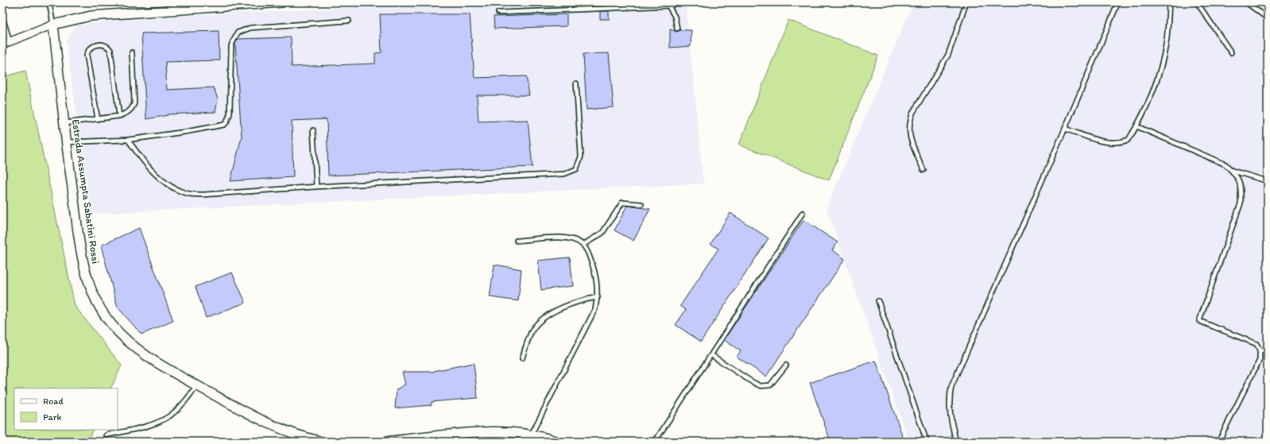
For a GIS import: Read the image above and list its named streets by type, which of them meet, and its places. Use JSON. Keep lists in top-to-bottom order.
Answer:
{
  "streets": {
    "street": ["Estrada Assumpta Sabatini Rossi"]
  },
  "legend": ["Road", "Park"]
}
